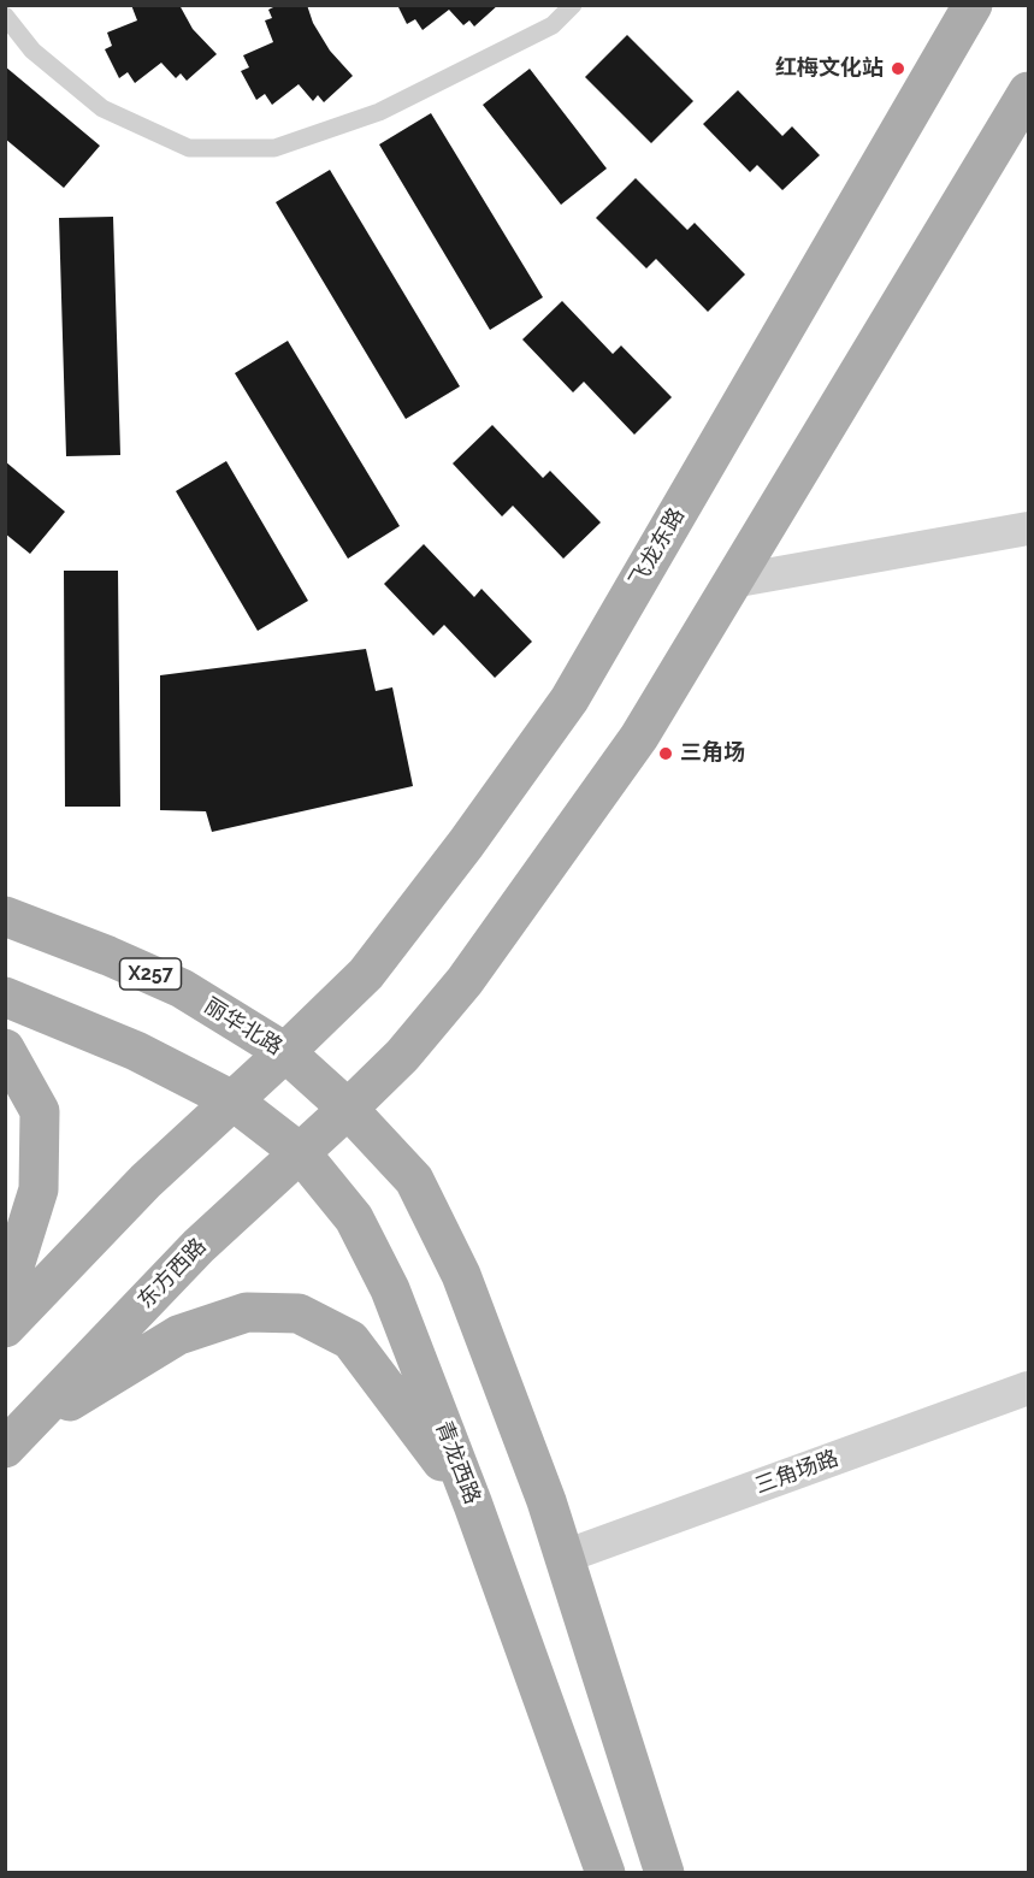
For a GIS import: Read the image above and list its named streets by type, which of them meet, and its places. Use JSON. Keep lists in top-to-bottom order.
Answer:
{
  "streets": {
    "main road": [
      "飞龙东路",
      "X257",
      "丽华北路",
      "东方西路",
      "青龙西路"
    ],
    "street": ["三角场路"]
  },
  "crossings": [
    ["飞龙东路", "丽华北路"],
    ["丽华北路", "东方西路"],
    ["东方西路", "青龙西路"]
  ],
  "places": ["红梅文化站", "三角场"]
}
